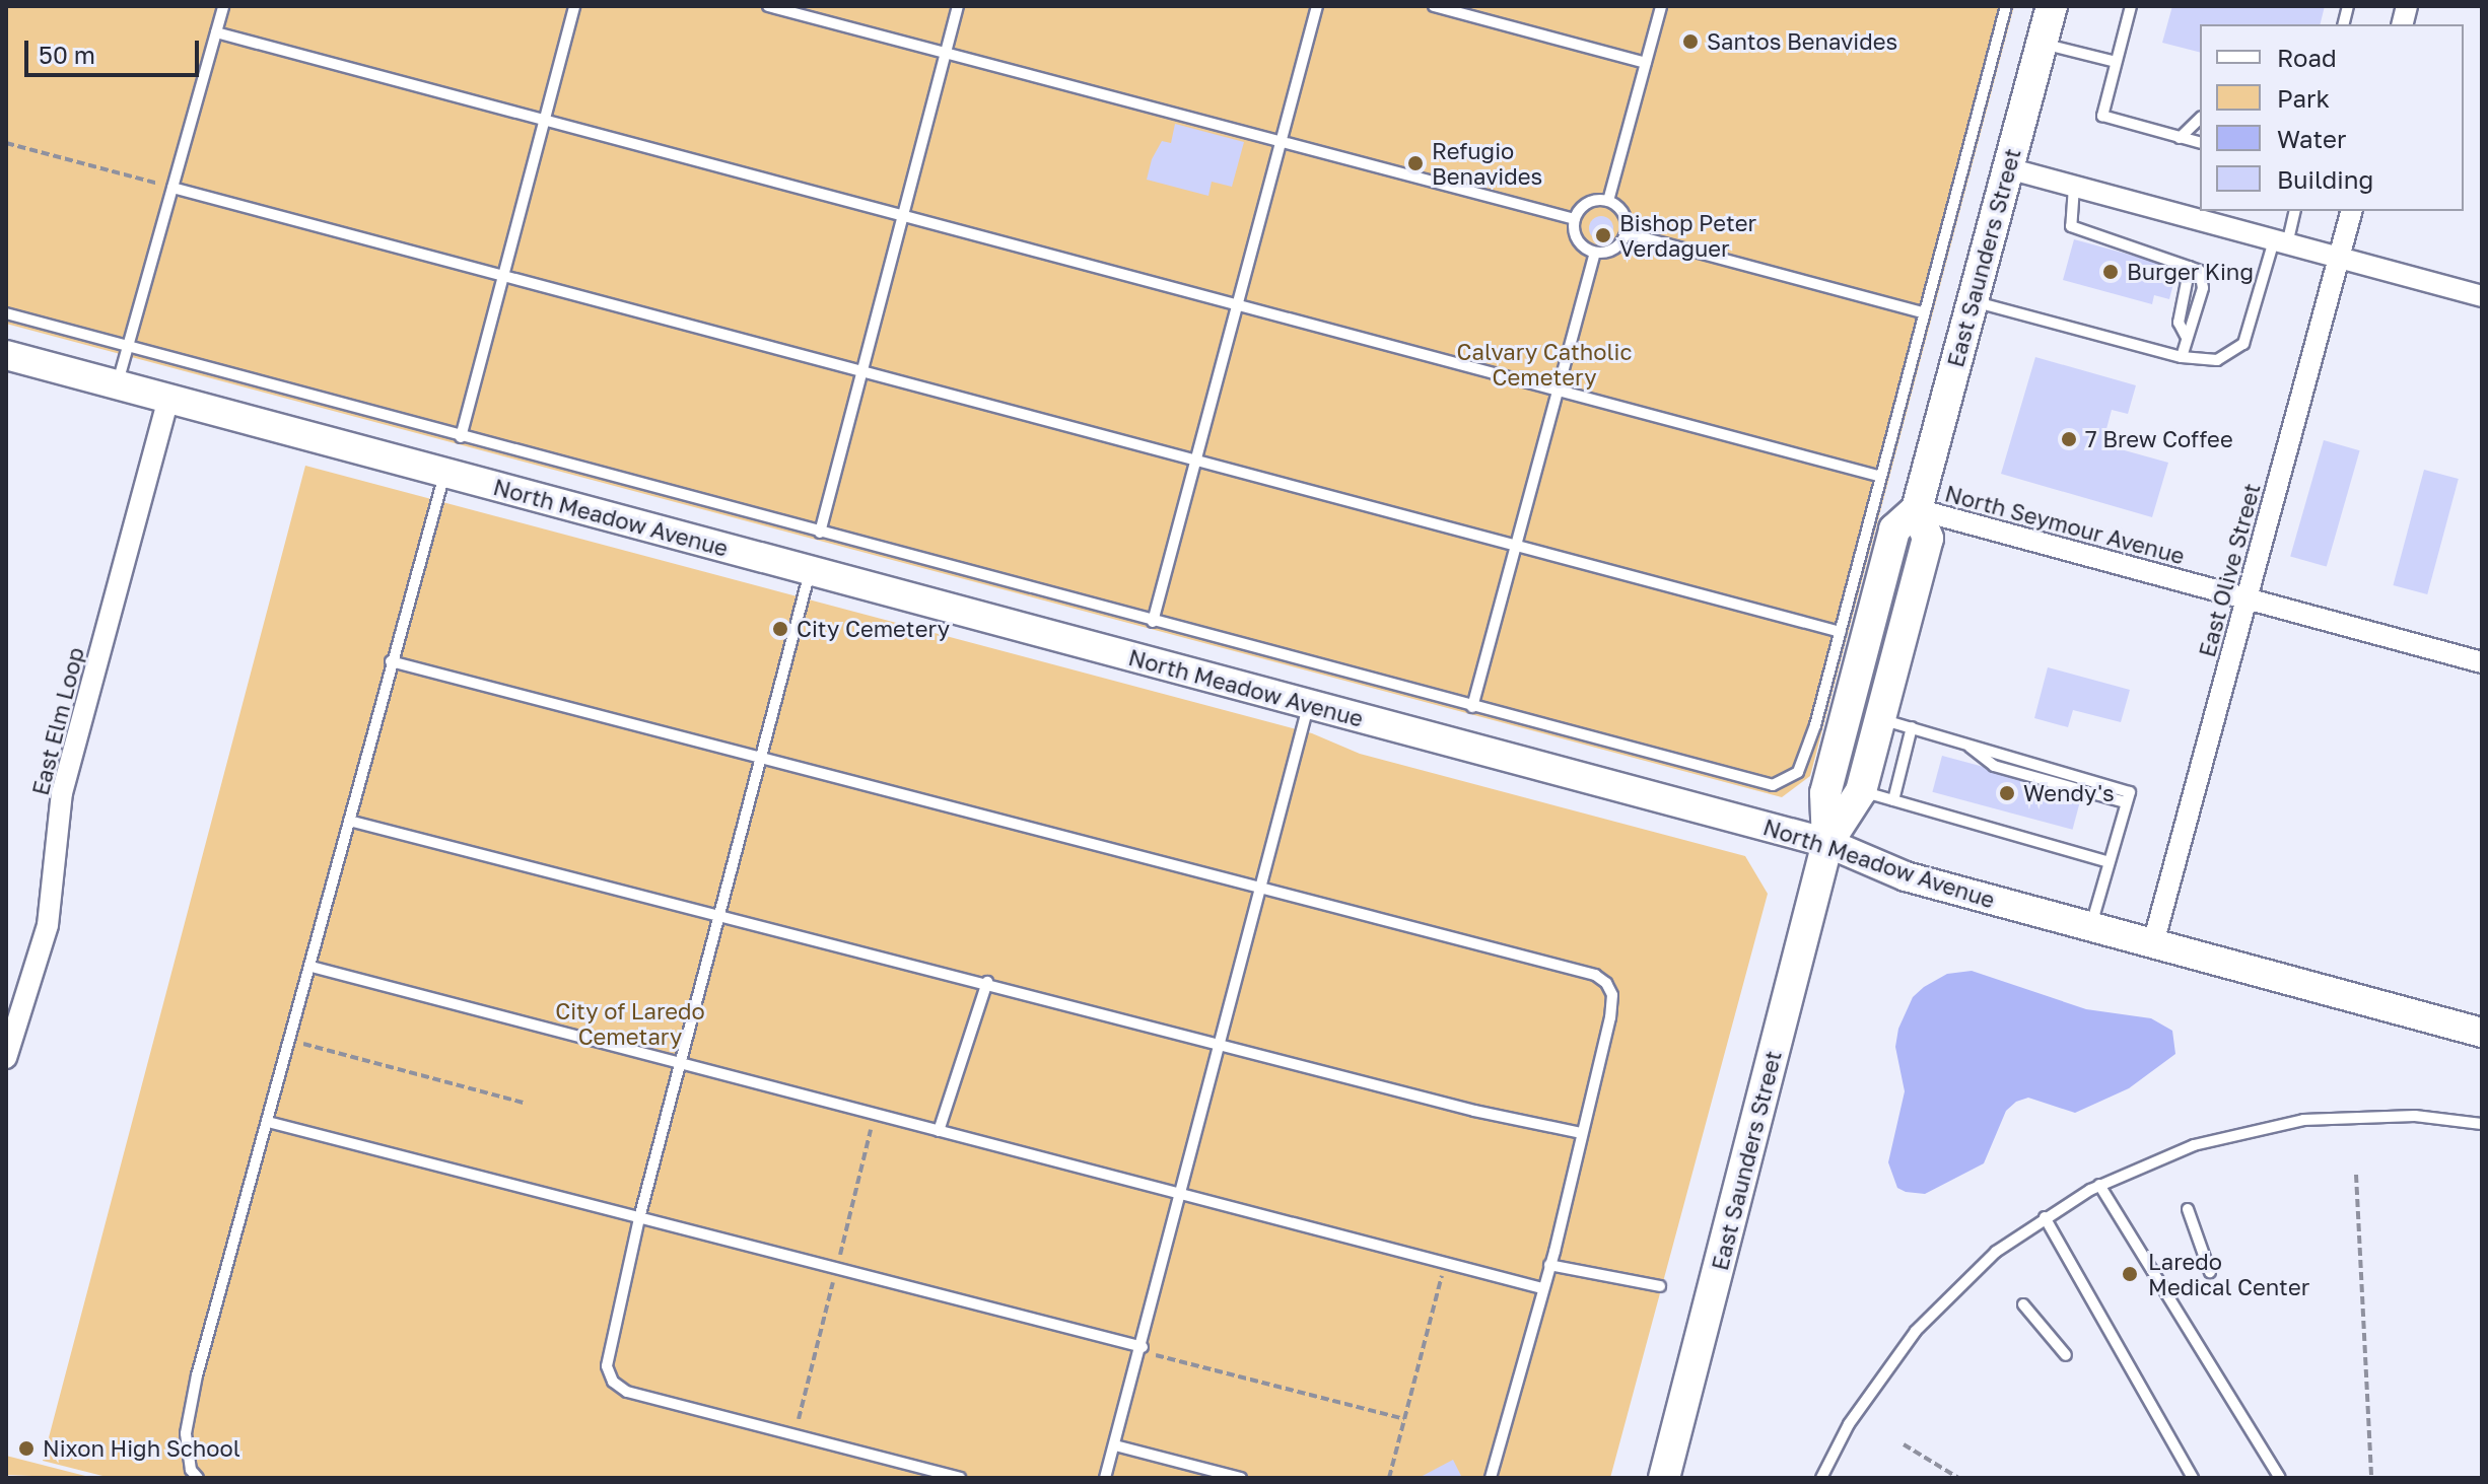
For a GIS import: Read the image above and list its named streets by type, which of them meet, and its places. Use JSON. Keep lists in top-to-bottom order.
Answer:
{
  "streets": {
    "main road": ["East Saunders Street", "North Meadow Avenue"],
    "street": ["North Seymour Avenue", "East Olive Street", "East Elm Loop"]
  },
  "crossings": [
    ["East Saunders Street", "North Meadow Avenue"],
    ["East Saunders Street", "North Seymour Avenue"],
    ["North Meadow Avenue", "East Olive Street"],
    ["North Meadow Avenue", "East Elm Loop"],
    ["North Seymour Avenue", "East Olive Street"]
  ],
  "parks": ["Calvary Catholic Cemetery", "City of Laredo Cemetary"],
  "places": [
    "Santos Benavides",
    "Refugio Benavides",
    "Bishop Peter Verdaguer",
    "Burger King",
    "7 Brew Coffee",
    "City Cemetery",
    "Wendy's",
    "Laredo Medical Center",
    "Nixon High School"
  ],
  "legend": [
    "Road",
    "Park",
    "Water",
    "Building"
  ],
  "scale_bar": "50 m"
}
